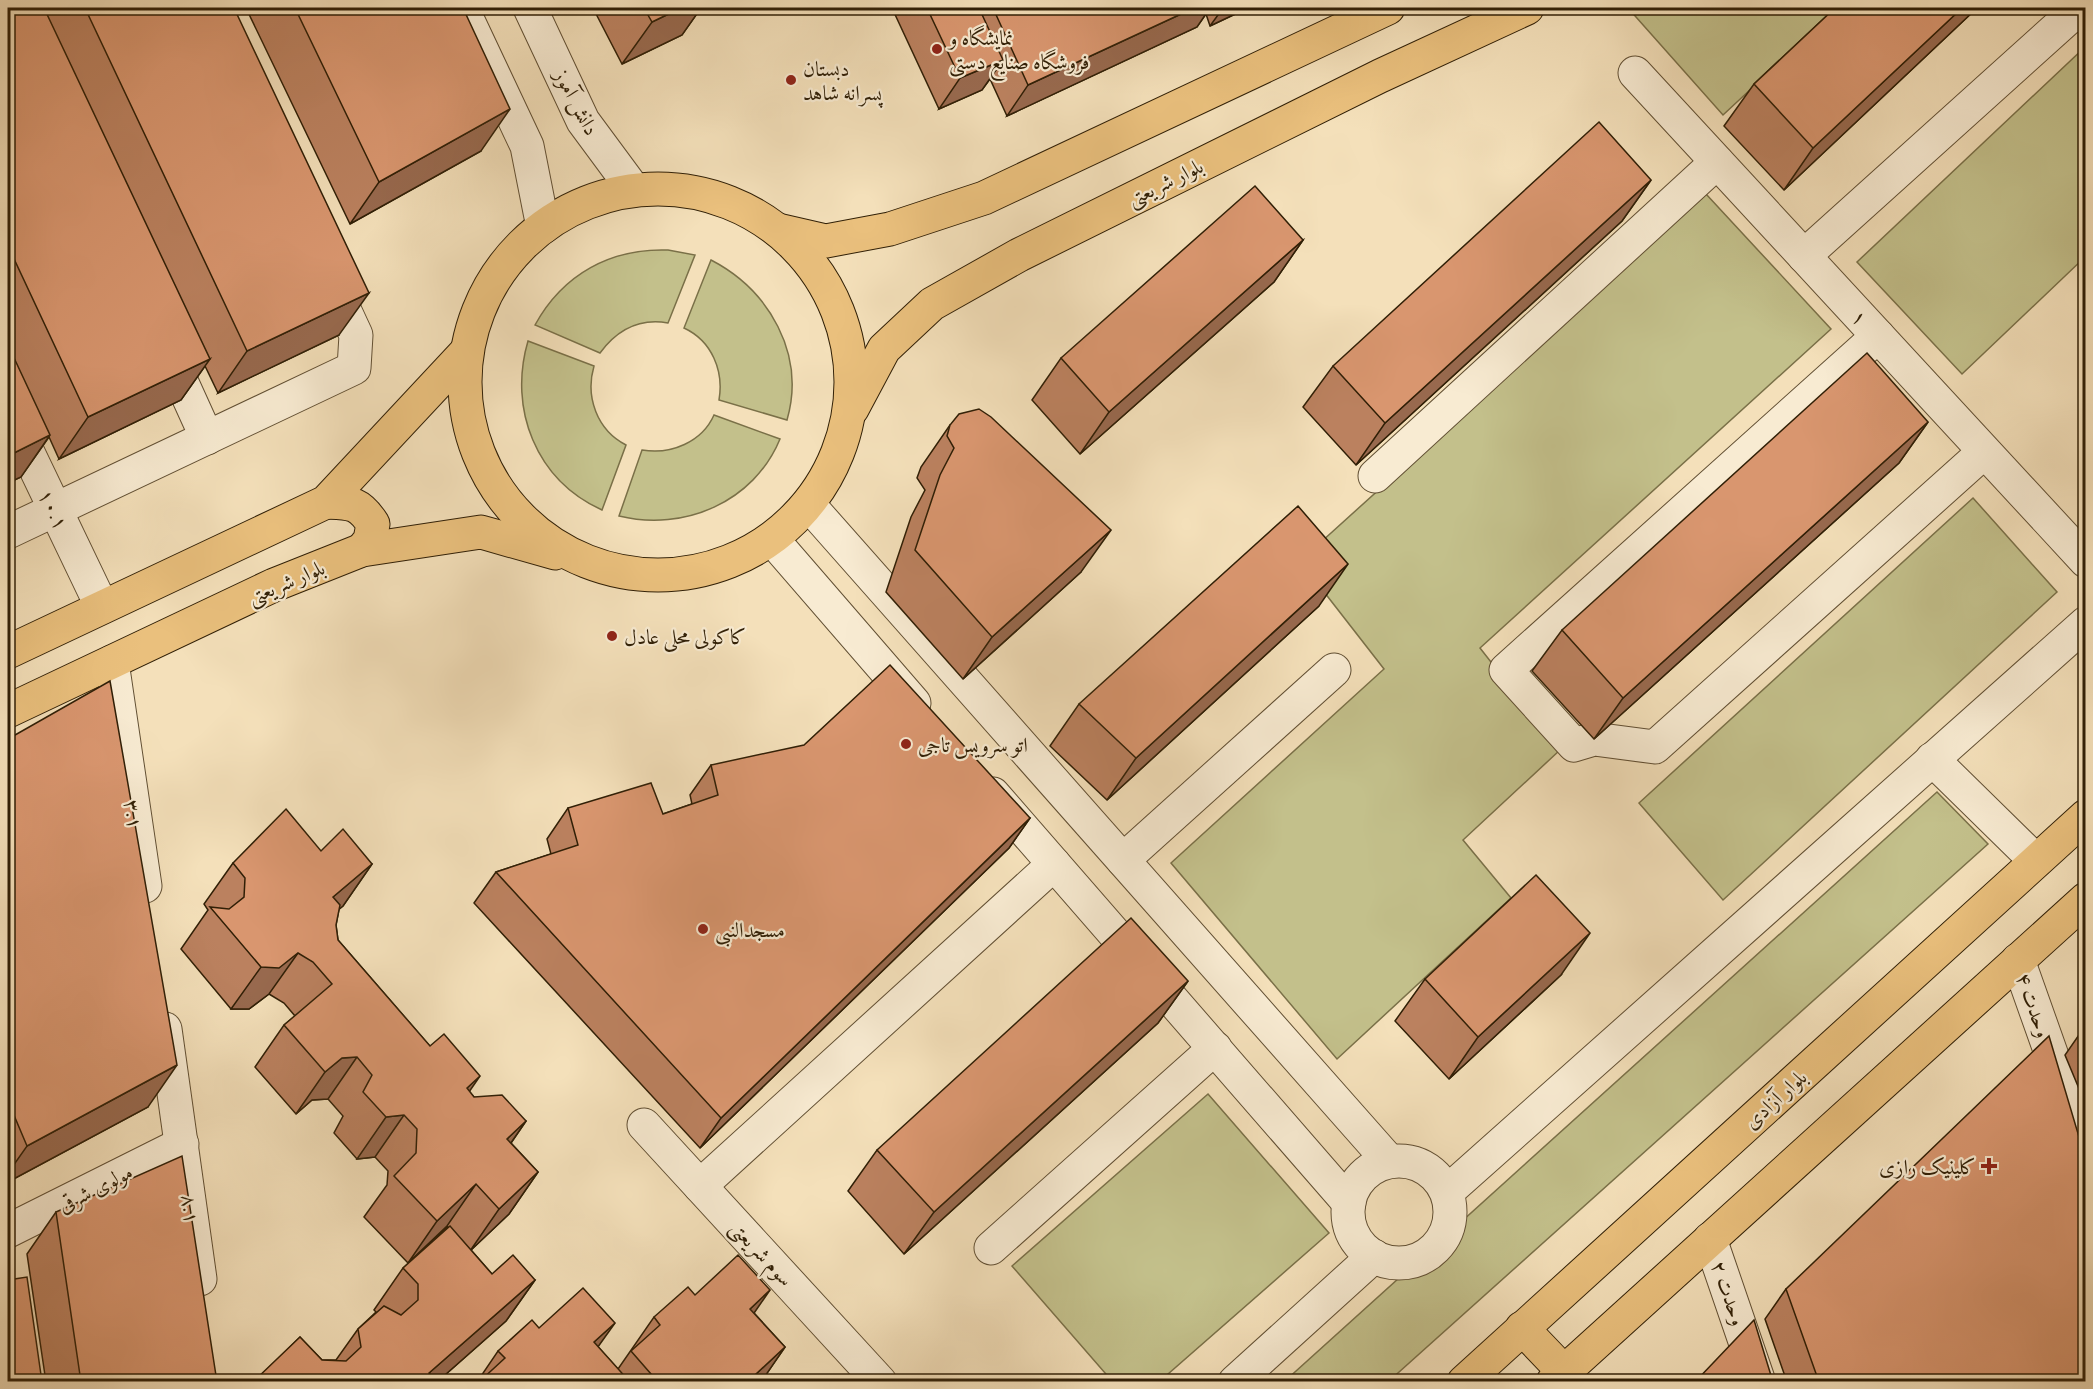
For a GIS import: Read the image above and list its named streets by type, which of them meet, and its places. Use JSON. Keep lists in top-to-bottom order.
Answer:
{
  "streets": {
    "main road": ["بلوار شریعتی", "بلوار آزادی"],
    "street": [
      "دانش آموز",
      "۱",
      "۱۰.۱",
      "۳.۱",
      "وحدت ۴",
      "مولوی شرقی",
      "۸.۱",
      "سوم شریعتی",
      "وحدت ۲"
    ]
  },
  "crossings": [
    ["بلوار شریعتی", "۳.۱"],
    ["مولوی شرقی", "۸.۱"]
  ],
  "places": {
    "other": [
      "نمایشگاه و فروشگاه صنایع دستی",
      "دبستان پسرانه شاهد",
      "کاکولی محلی عادل",
      "اتو سرویس تاجی",
      "مسجدالنبی"
    ],
    "health": ["کلینیک رازی"]
  }
}
